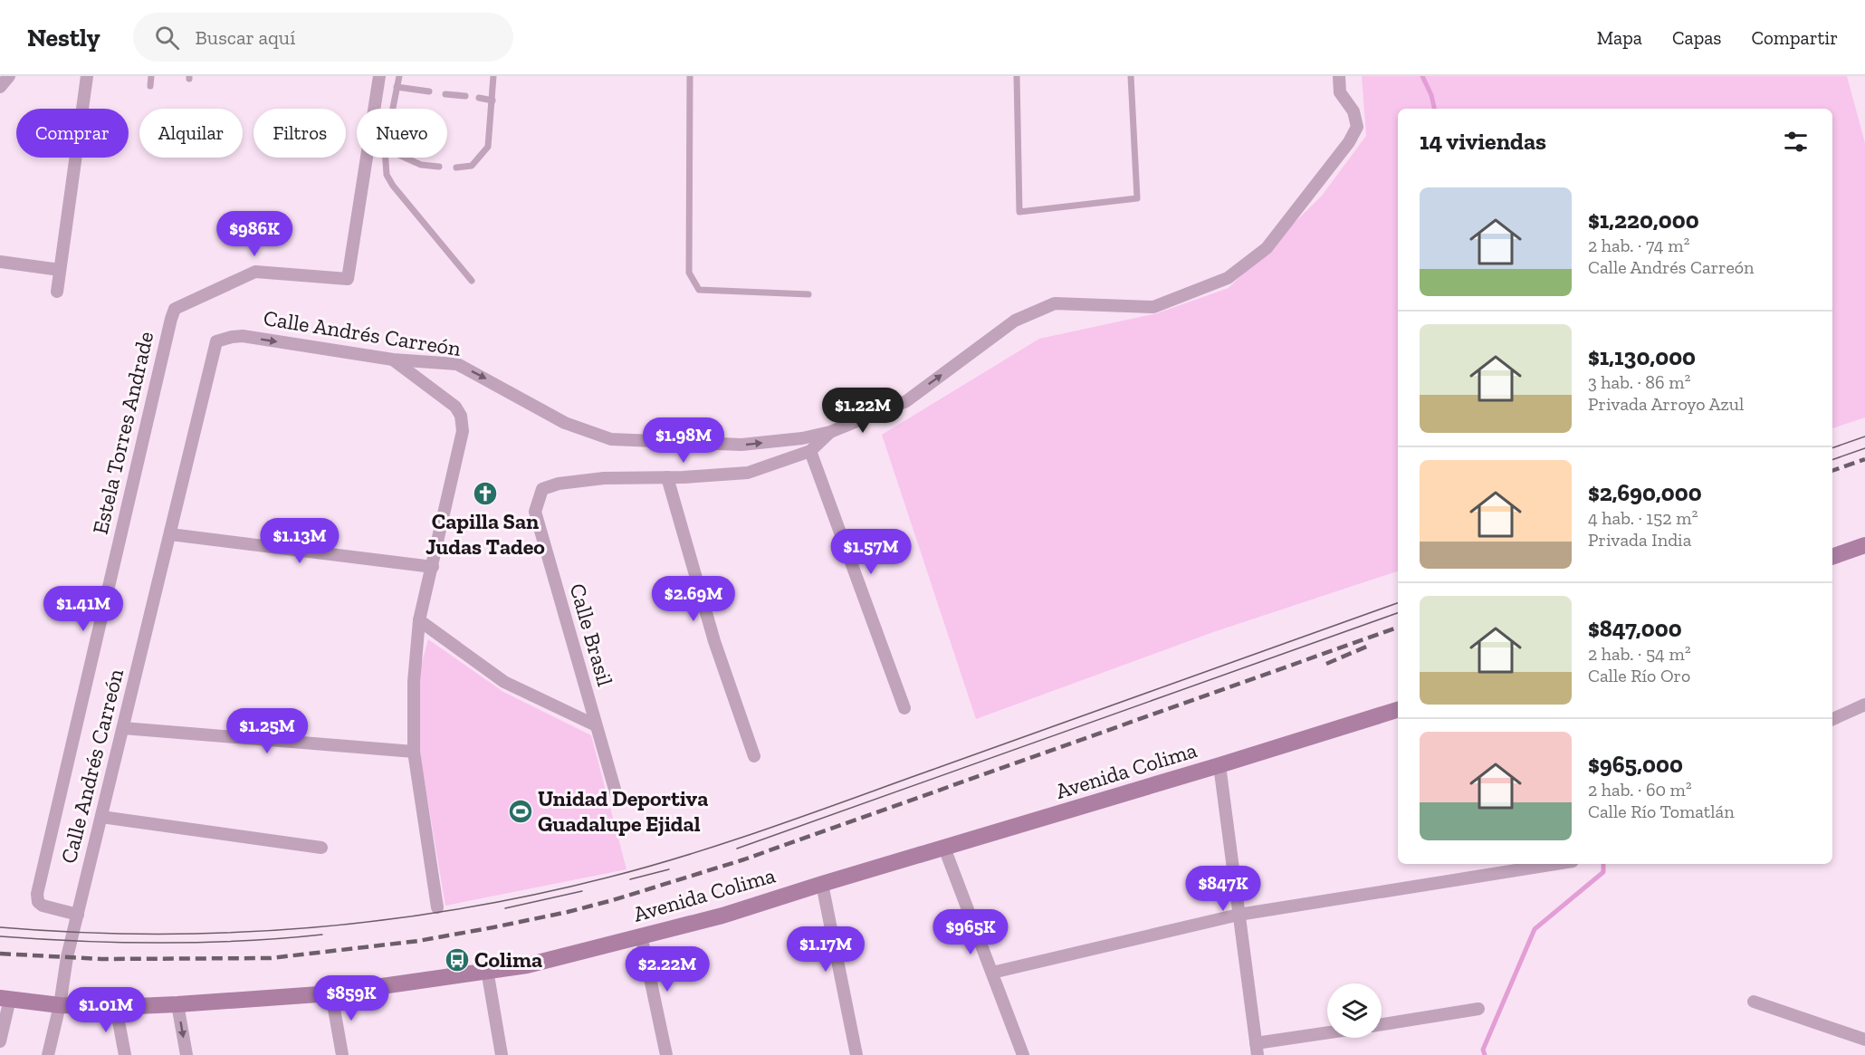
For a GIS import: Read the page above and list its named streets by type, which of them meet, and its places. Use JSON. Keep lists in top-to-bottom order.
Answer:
{
  "streets": {
    "street": [
      "Calle Andrés Carreón",
      "Estela Torres Andrade",
      "Calle Brasil",
      "Avenida Colima"
    ]
  },
  "crossings": [
    ["Calle Andrés Carreón", "Estela Torres Andrade"],
    ["Calle Andrés Carreón", "Avenida Colima"]
  ],
  "one_way": ["Calle Andrés Carreón"],
  "places": {
    "church": ["Capilla San Judas Tadeo"],
    "sports": ["Unidad Deportiva Guadalupe Ejidal"],
    "bus stop": ["Colima"]
  },
  "page": {
    "header": "Nestly",
    "search": "Buscar aquí",
    "nav": ["Mapa", "Capas", "Compartir"],
    "chip": [
      "Comprar",
      "Alquilar",
      "Filtros",
      "Nuevo"
    ],
    "heading": "14 viviendas",
    "list": [
      {
        "name": "$1,220,000",
        "note": "2 hab. · 74 m² · Calle Andrés Carreón"
      },
      {
        "name": "$1,130,000",
        "note": "3 hab. · 86 m² · Privada Arroyo Azul"
      },
      {
        "name": "$2,690,000",
        "note": "4 hab. · 152 m² · Privada India"
      },
      {
        "name": "$847,000",
        "note": "2 hab. · 54 m² · Calle Río Oro"
      },
      {
        "name": "$965,000",
        "note": "2 hab. · 60 m² · Calle Río Tomatlán"
      }
    ],
    "price": [
      "$986K",
      "$1.22M",
      "$1.98M",
      "$1.13M",
      "$1.57M",
      "$2.69M",
      "$1.41M",
      "$1.25M",
      "$847K",
      "$965K",
      "$1.17M",
      "$2.22M",
      "$859K",
      "$1.01M"
    ]
  }
}
